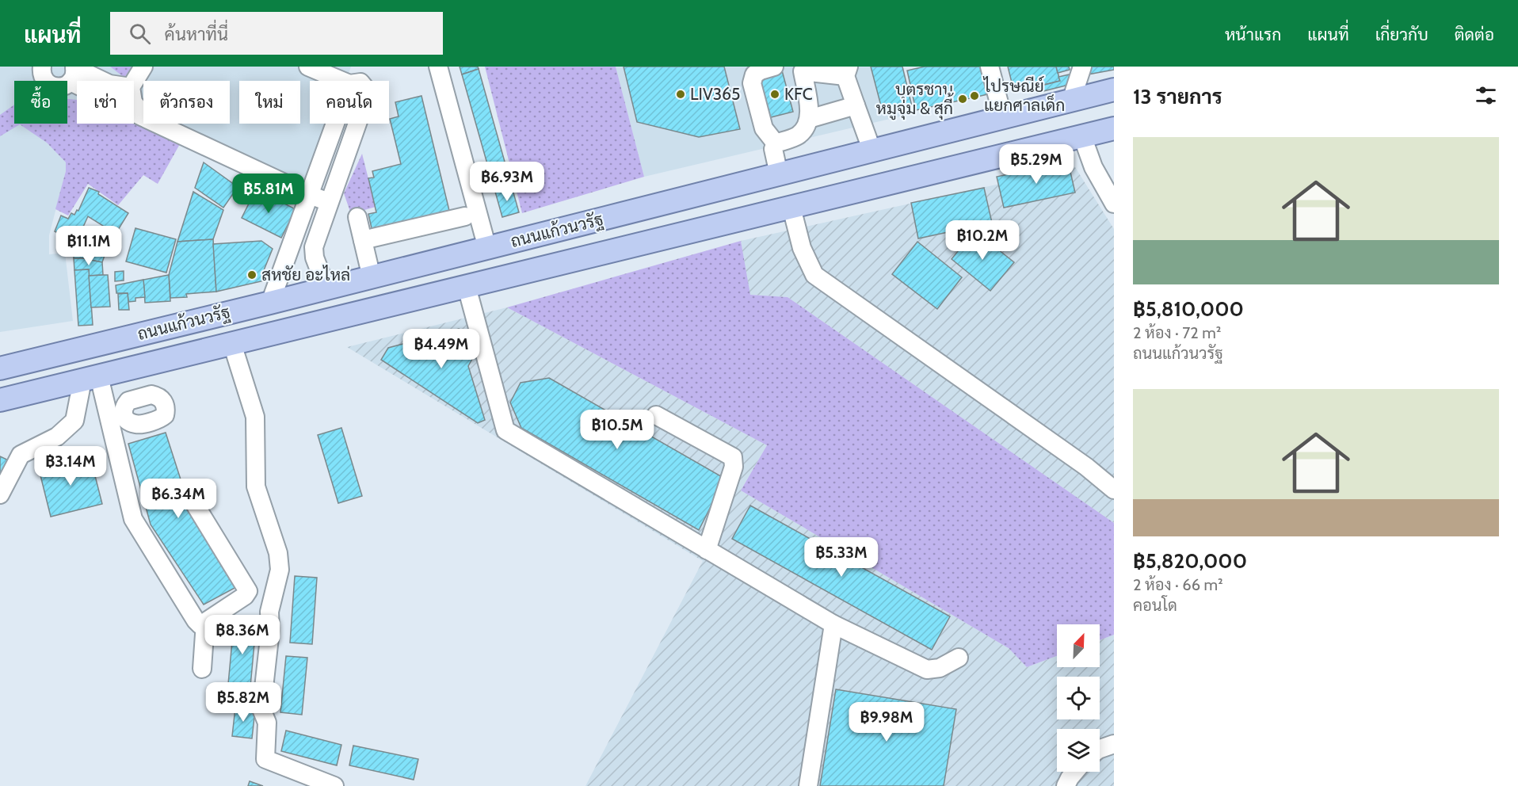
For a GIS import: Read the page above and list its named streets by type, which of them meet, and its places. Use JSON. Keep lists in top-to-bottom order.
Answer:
{
  "streets": {
    "main road": ["ถนนแก้วนวรัฐ"]
  },
  "places": [
    "LIV365",
    "KFC",
    "ไปรษณีย์ แยกศาลเด็ก",
    "บุตรชาบู หมูจุ่ม & สุกี้",
    "สหชัย อะไหล่"
  ],
  "north": "top right",
  "page": {
    "header": "แผนที่",
    "search": "ค้นหาที่นี่",
    "nav": [
      "หน้าแรก",
      "แผนที่",
      "เกี่ยวกับ",
      "ติดต่อ"
    ],
    "heading": "13 รายการ",
    "chip": [
      "ซื้อ",
      "เช่า",
      "ตัวกรอง",
      "ใหม่",
      "คอนโด"
    ],
    "list": [
      {
        "name": "฿5,810,000",
        "note": "2 ห้อง · 72 m² · ถนนแก้วนวรัฐ"
      },
      {
        "name": "฿5,820,000",
        "note": "2 ห้อง · 66 m² · คอนโด"
      }
    ],
    "price": [
      "฿5.29M",
      "฿6.93M",
      "฿5.81M",
      "฿10.2M",
      "฿11.1M",
      "฿4.49M",
      "฿10.5M",
      "฿3.14M",
      "฿6.34M",
      "฿5.33M",
      "฿8.36M",
      "฿5.82M",
      "฿9.98M"
    ]
  }
}
